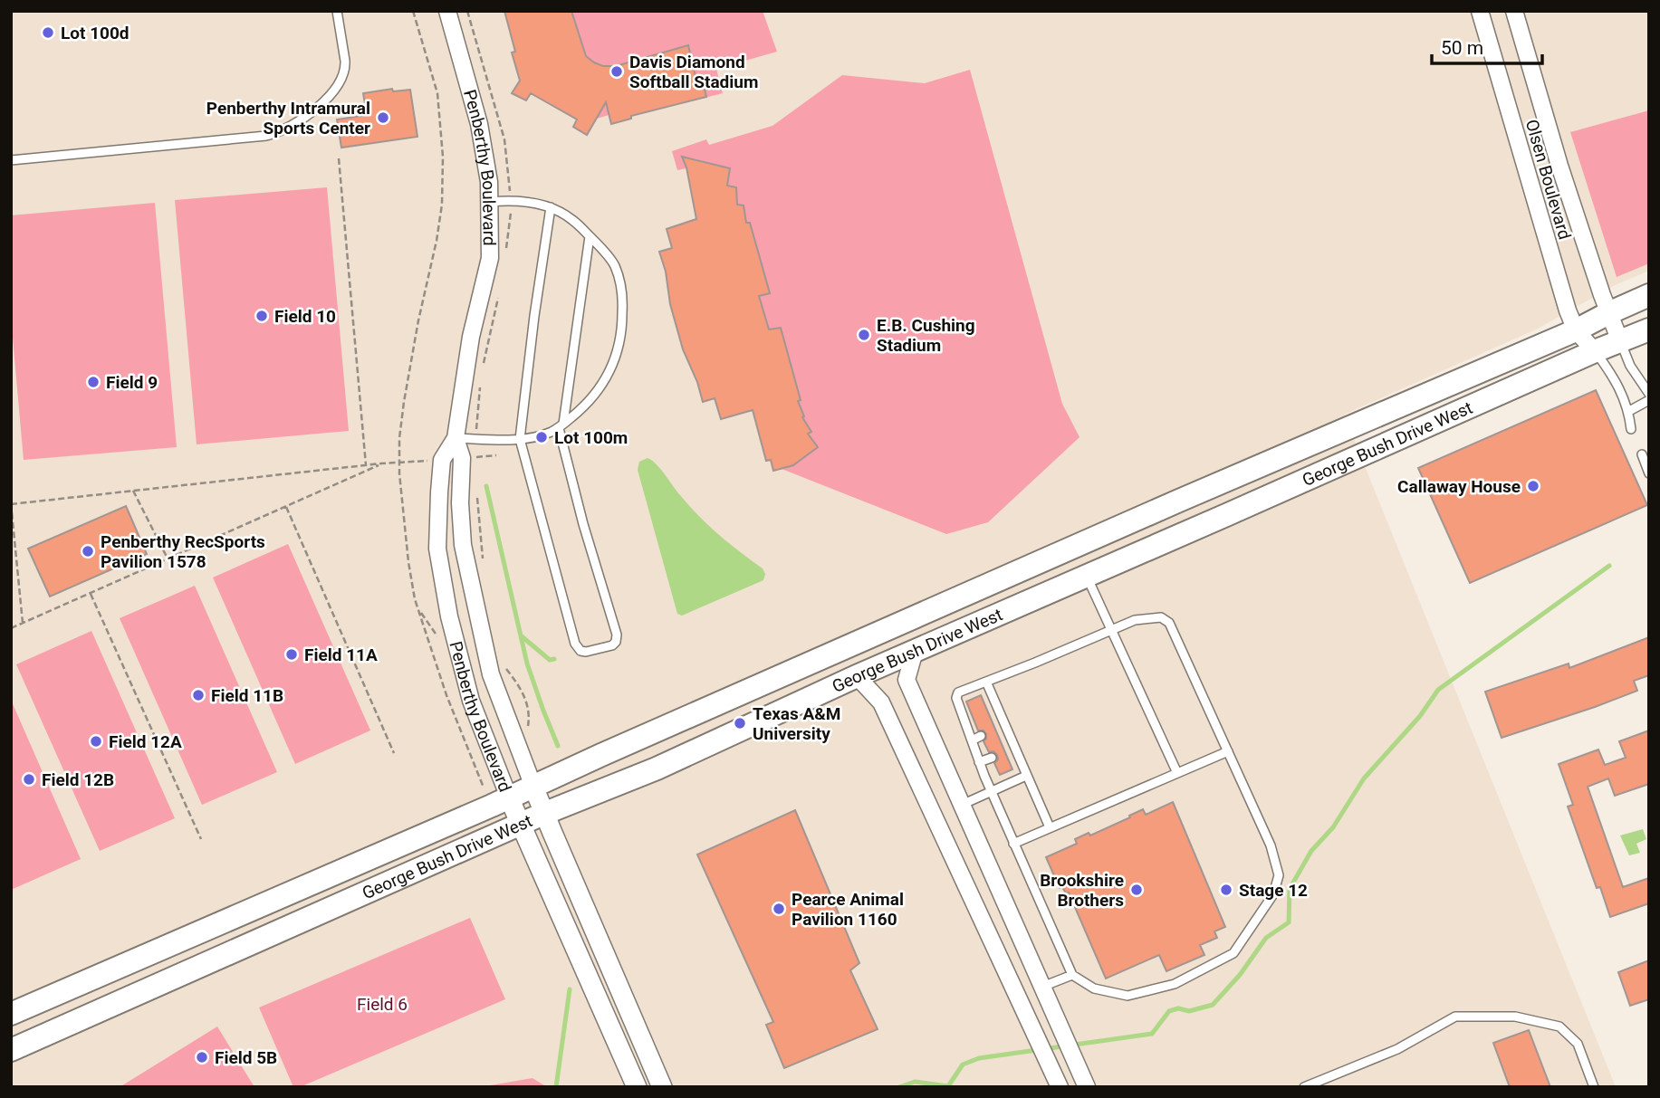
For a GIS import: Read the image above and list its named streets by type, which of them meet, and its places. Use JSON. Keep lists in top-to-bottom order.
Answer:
{
  "streets": {
    "main road": ["George Bush Drive West"],
    "street": ["Penberthy Boulevard", "Olsen Boulevard"]
  },
  "crossings": [
    ["Penberthy Boulevard", "George Bush Drive West"],
    ["Olsen Boulevard", "George Bush Drive West"]
  ],
  "parks": ["Field 6"],
  "places": [
    "Lot 100d",
    "Davis Diamond Softball Stadium",
    "Penberthy Intramural Sports Center",
    "Field 10",
    "E.B. Cushing Stadium",
    "Field 9",
    "Lot 100m",
    "Callaway House",
    "Penberthy RecSports Pavilion 1578",
    "Field 11A",
    "Field 11B",
    "Texas A&M University",
    "Field 12A",
    "Field 12B",
    "Brookshire Brothers",
    "Stage 12",
    "Pearce Animal Pavilion 1160",
    "Field 5B"
  ],
  "scale_bar": "50 m"
}
